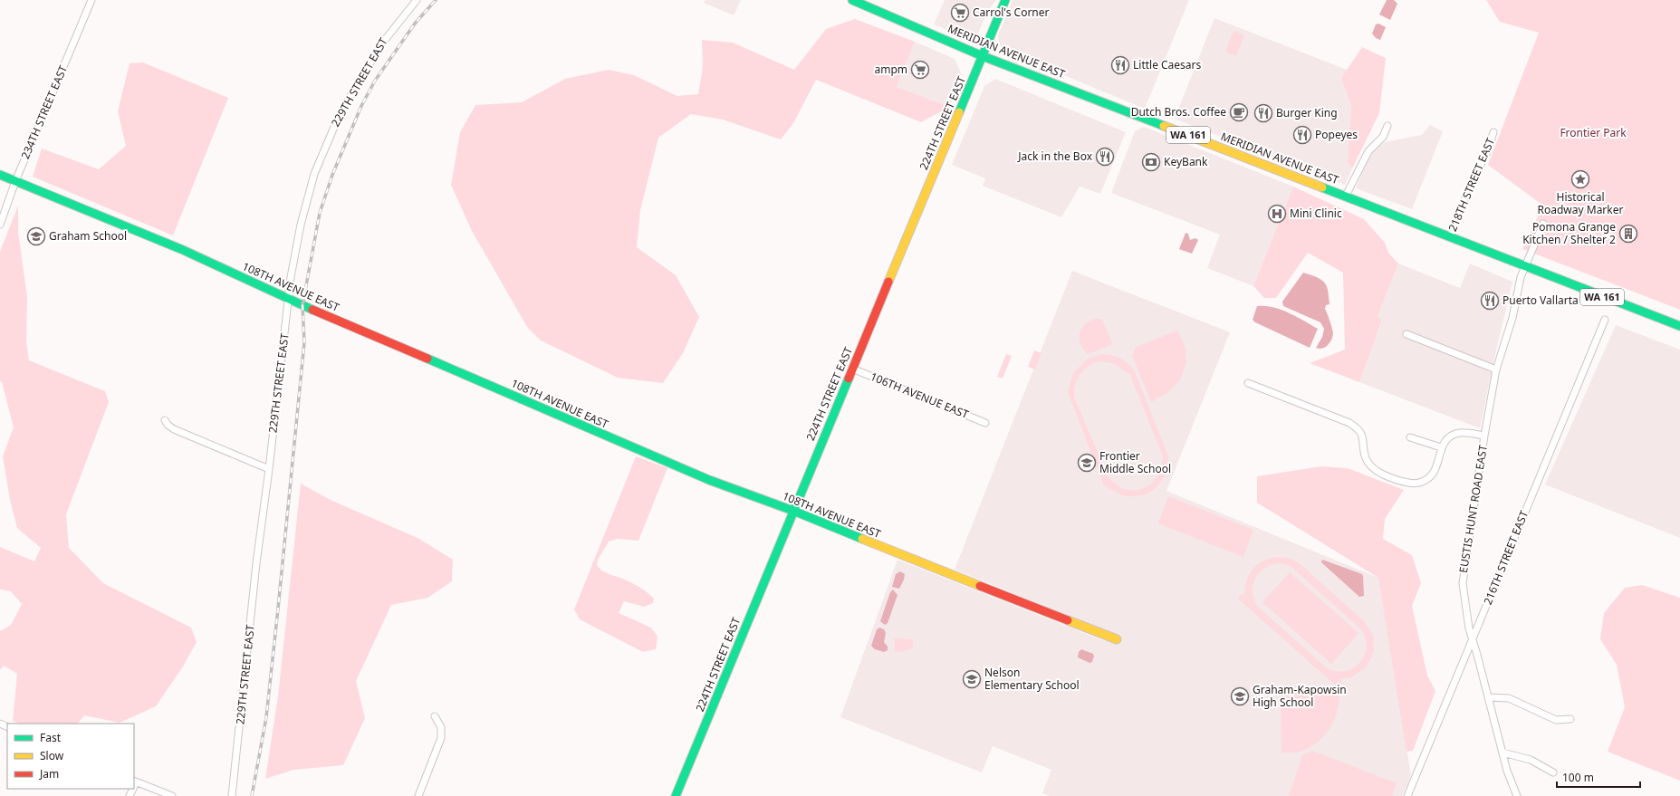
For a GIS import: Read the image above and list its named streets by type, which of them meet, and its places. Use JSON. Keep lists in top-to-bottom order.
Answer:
{
  "streets": {
    "main road": [
      "MERIDIAN AVENUE EAST",
      "224TH STREET EAST",
      "WA 161",
      "108TH AVENUE EAST"
    ],
    "street": [
      "229TH STREET EAST",
      "234TH STREET EAST",
      "218TH STREET EAST",
      "106TH AVENUE EAST",
      "EUSTIS HUNT ROAD EAST",
      "216TH STREET EAST"
    ]
  },
  "crossings": [
    ["MERIDIAN AVENUE EAST", "224TH STREET EAST"],
    ["MERIDIAN AVENUE EAST", "218TH STREET EAST"],
    ["MERIDIAN AVENUE EAST", "EUSTIS HUNT ROAD EAST"],
    ["229TH STREET EAST", "108TH AVENUE EAST"],
    ["234TH STREET EAST", "108TH AVENUE EAST"],
    ["224TH STREET EAST", "108TH AVENUE EAST"],
    ["224TH STREET EAST", "106TH AVENUE EAST"],
    ["EUSTIS HUNT ROAD EAST", "216TH STREET EAST"]
  ],
  "parks": ["Frontier Park"],
  "places": {
    "supermarket": ["Carrol's Corner", "ampm"],
    "restaurant": [
      "Little Caesars",
      "Burger King",
      "Popeyes",
      "Jack in the Box",
      "Puerto Vallarta"
    ],
    "cafe": ["Dutch Bros. Coffee"],
    "bank": ["KeyBank"],
    "place": ["Historical Roadway Marker"],
    "hospital": ["Mini Clinic"],
    "building": ["Pomona Grange Kitchen / Shelter 2"],
    "school or university": [
      "Graham School",
      "Frontier Middle School",
      "Nelson Elementary School",
      "Graham-Kapowsin High School"
    ]
  },
  "legend": ["Fast", "Slow", "Jam"],
  "scale_bar": "100 m"
}
